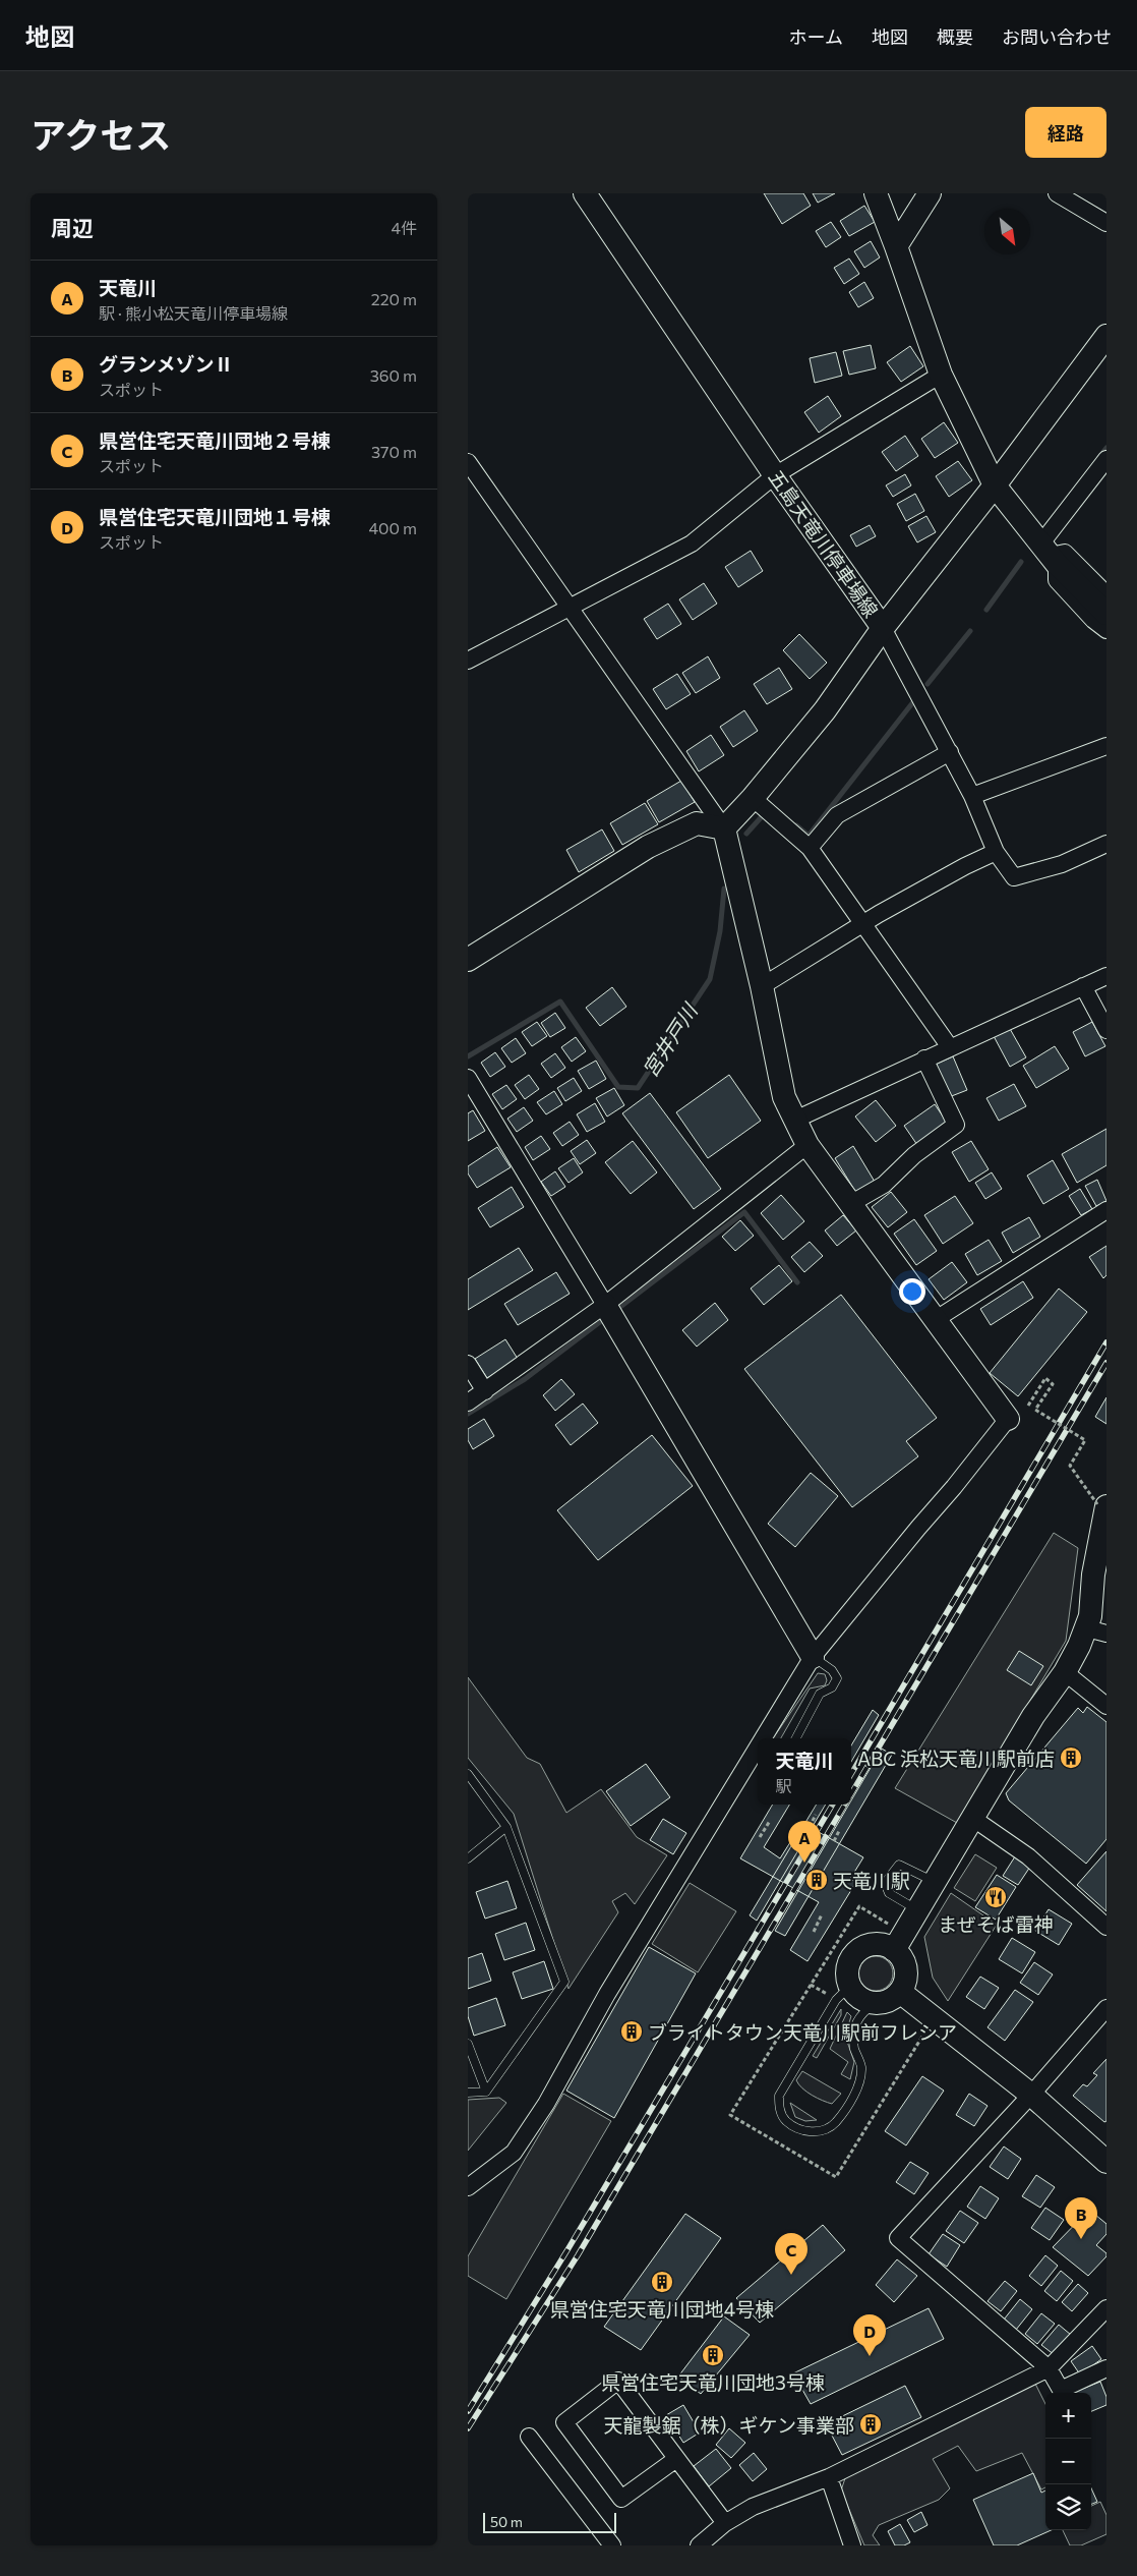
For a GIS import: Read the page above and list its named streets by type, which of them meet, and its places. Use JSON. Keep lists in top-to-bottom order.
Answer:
{
  "streets": {
    "street": ["五島天竜川停車場線"]
  },
  "water": ["宮井戸川"],
  "places": {
    "building": [
      "ABC 浜松天竜川駅前店",
      "天竜川駅",
      "ブライトタウン天竜川駅前フレシア",
      "県営住宅天竜川団地4号棟",
      "県営住宅天竜川団地3号棟",
      "天龍製鋸（株）ギケン事業部"
    ],
    "restaurant": ["まぜそば雷神"]
  },
  "scale_bar": "50 m",
  "north": "bottom right",
  "page": {
    "header": "地図",
    "nav": [
      "ホーム",
      "地図",
      "概要",
      "お問い合わせ"
    ],
    "title": "アクセス",
    "buttons": "経路",
    "heading": ["周辺", "4件"],
    "list": [
      {
        "mark": "A",
        "name": "天竜川",
        "note": "駅 · 熊小松天竜川停車場線",
        "value": "220 m"
      },
      {
        "mark": "B",
        "name": "グランメゾンⅡ",
        "note": "スポット",
        "value": "360 m"
      },
      {
        "mark": "C",
        "name": "県営住宅天竜川団地２号棟",
        "note": "スポット",
        "value": "370 m"
      },
      {
        "mark": "D",
        "name": "県営住宅天竜川団地１号棟",
        "note": "スポット",
        "value": "400 m"
      }
    ],
    "popup": ["天竜川", "駅"],
    "pins": [
      "A",
      "B",
      "C",
      "D"
    ],
    "map_buttons": ["+", "−"],
    "scale": "50 m"
  }
}
